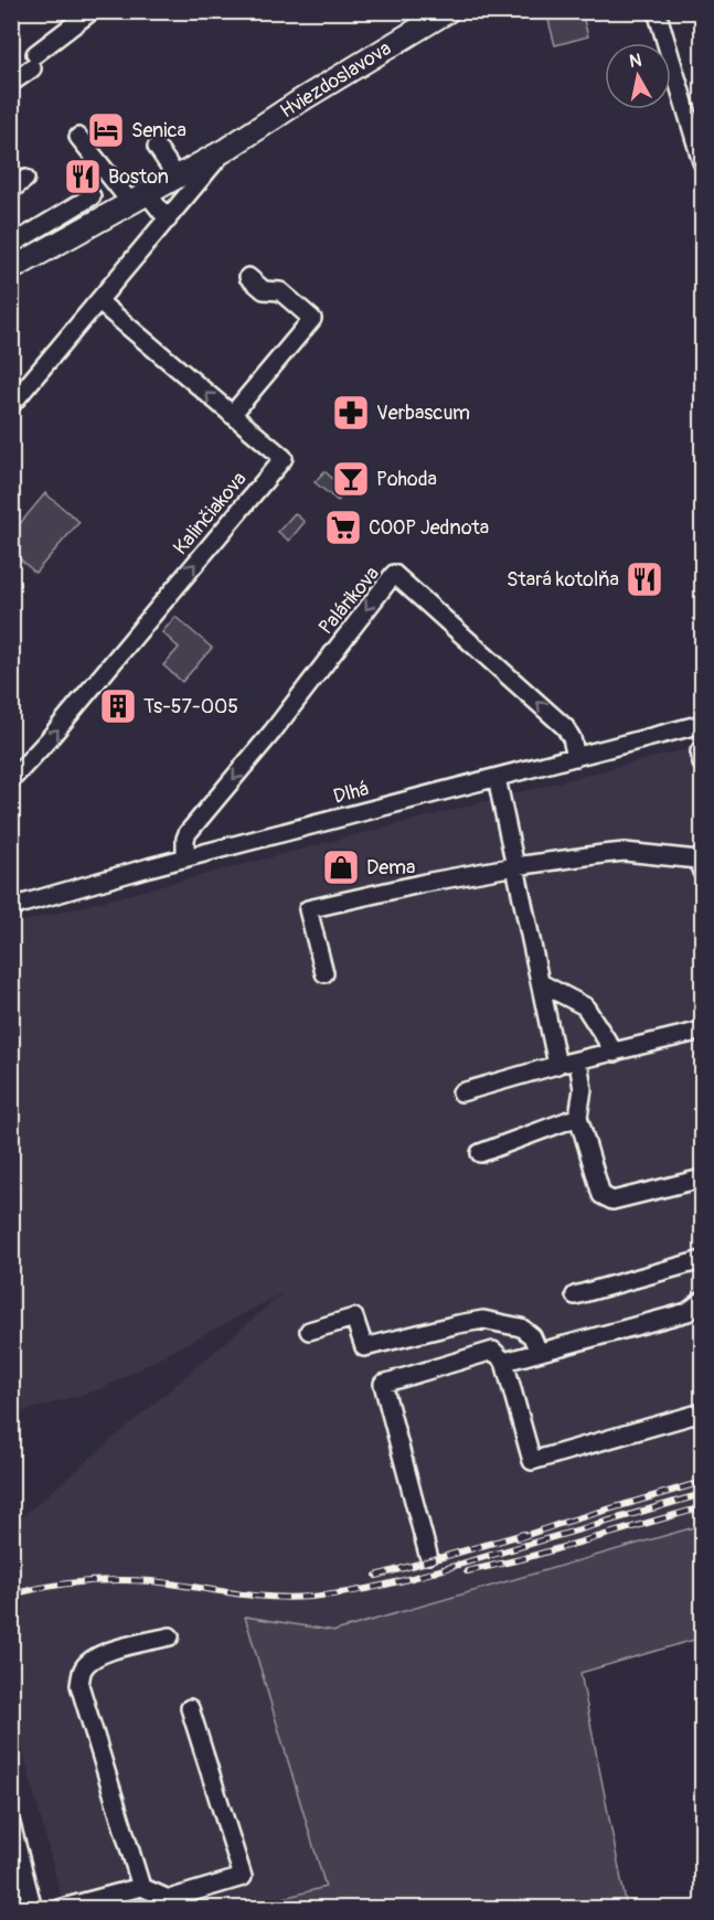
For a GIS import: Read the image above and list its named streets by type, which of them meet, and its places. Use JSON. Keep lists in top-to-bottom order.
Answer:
{
  "streets": {
    "main road": ["Hviezdoslavova"],
    "street": ["Kalinčiakova", "Palárikova", "Dlhá"]
  },
  "crossings": [
    ["Hviezdoslavova", "Kalinčiakova"],
    ["Palárikova", "Dlhá"]
  ],
  "places": {
    "hotel": ["Senica"],
    "restaurant": ["Boston", "Stará kotolňa"],
    "pharmacy": ["Verbascum"],
    "bar": ["Pohoda"],
    "supermarket": ["COOP Jednota"],
    "building": ["Ts-57-005"],
    "shop": ["Dema"]
  },
  "north": "top"
}
